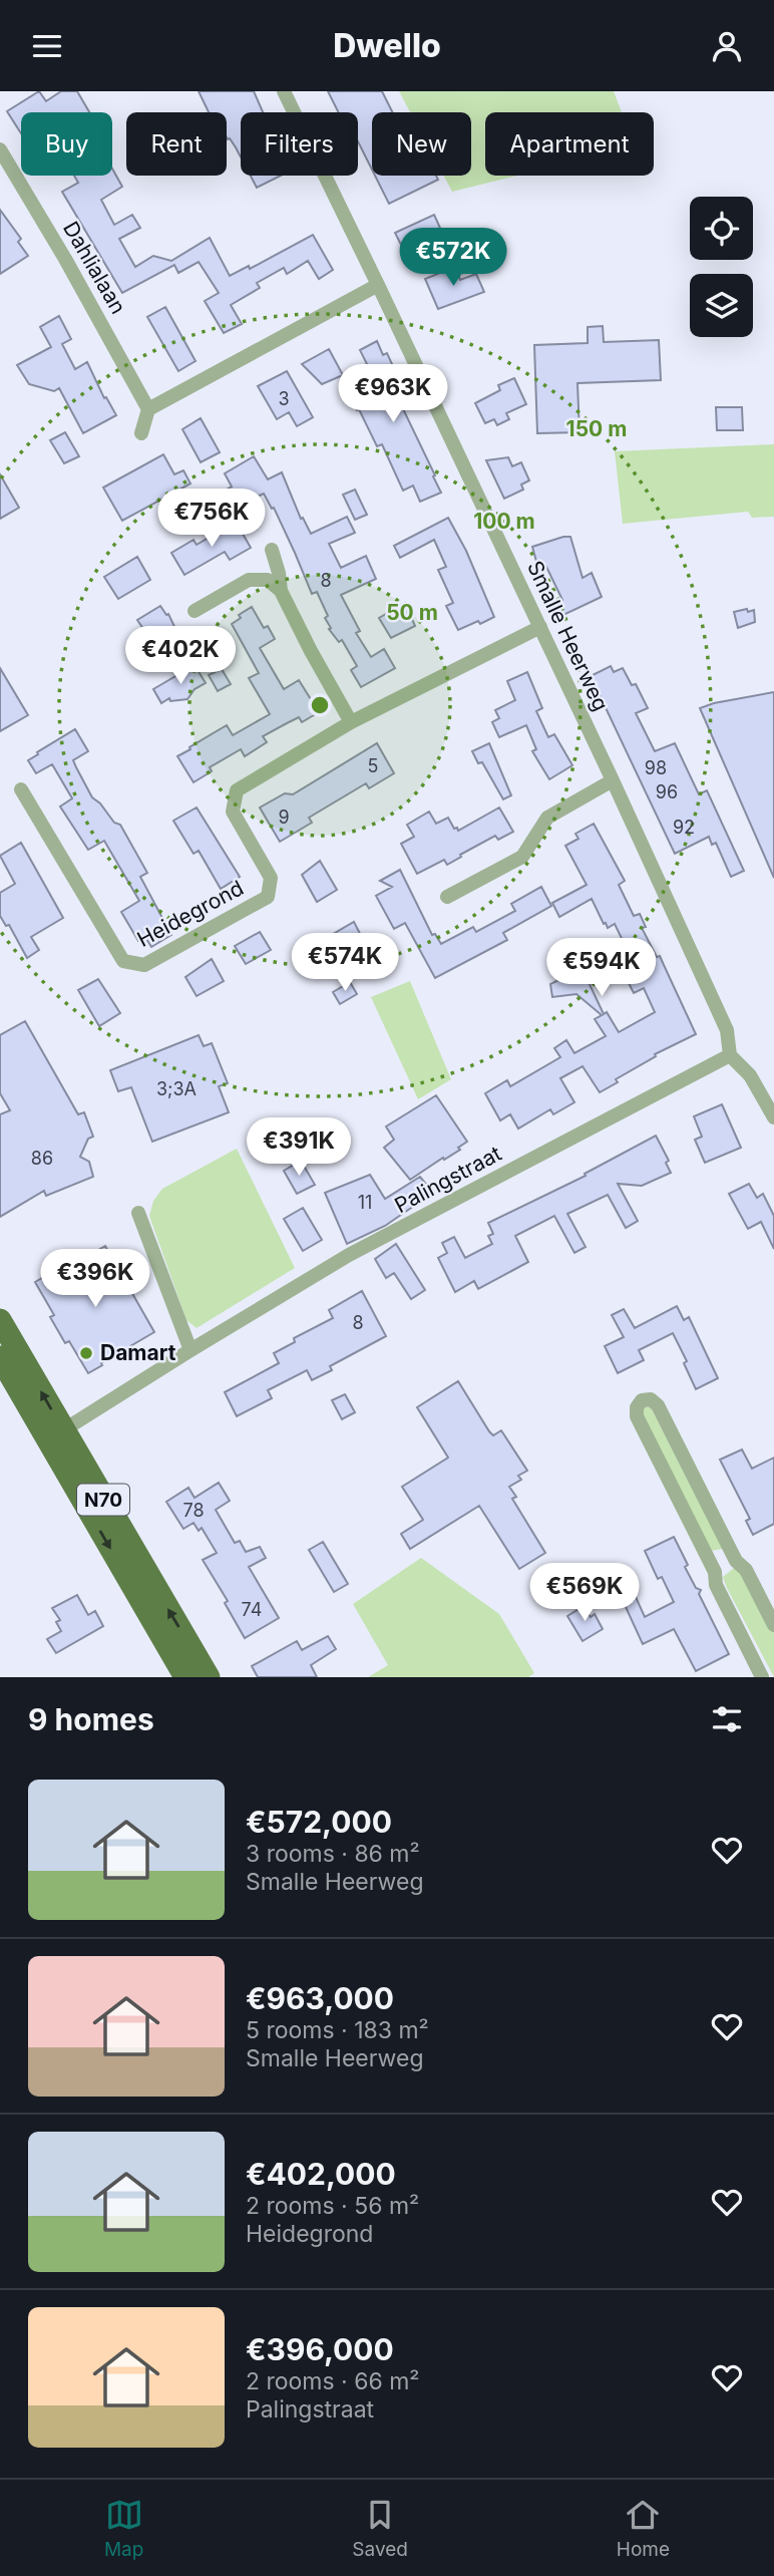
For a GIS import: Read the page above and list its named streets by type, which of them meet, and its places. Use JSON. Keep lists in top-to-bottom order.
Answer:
{
  "streets": {
    "main road": ["N70"],
    "street": [
      "Dahlialaan",
      "Smalle Heerweg",
      "Heidegrond",
      "Palingstraat"
    ]
  },
  "crossings": [
    ["Smalle Heerweg", "Heidegrond"],
    ["Smalle Heerweg", "Palingstraat"],
    ["Palingstraat", "N70"]
  ],
  "places": ["Damart"],
  "house_numbers": [
    "3",
    "8",
    "5",
    "98",
    "96",
    "9",
    "92",
    "3;3A",
    "86",
    "11",
    "8",
    "78",
    "74"
  ],
  "page": {
    "header": "Dwello",
    "chip": [
      "Buy",
      "Rent",
      "Filters",
      "New",
      "Apartment"
    ],
    "price": [
      "€572K",
      "€963K",
      "€756K",
      "€402K",
      "€574K",
      "€594K",
      "€391K",
      "€396K",
      "€569K"
    ],
    "heading": "9 homes",
    "list": [
      {
        "name": "€572,000",
        "note": "3 rooms · 86 m² · Smalle Heerweg"
      },
      {
        "name": "€963,000",
        "note": "5 rooms · 183 m² · Smalle Heerweg"
      },
      {
        "name": "€402,000",
        "note": "2 rooms · 56 m² · Heidegrond"
      },
      {
        "name": "€396,000",
        "note": "2 rooms · 66 m² · Palingstraat"
      }
    ],
    "tabs": ["Map", "Saved", "Home"]
  },
  "rings": ["150 m", "100 m", "50 m"]
}
